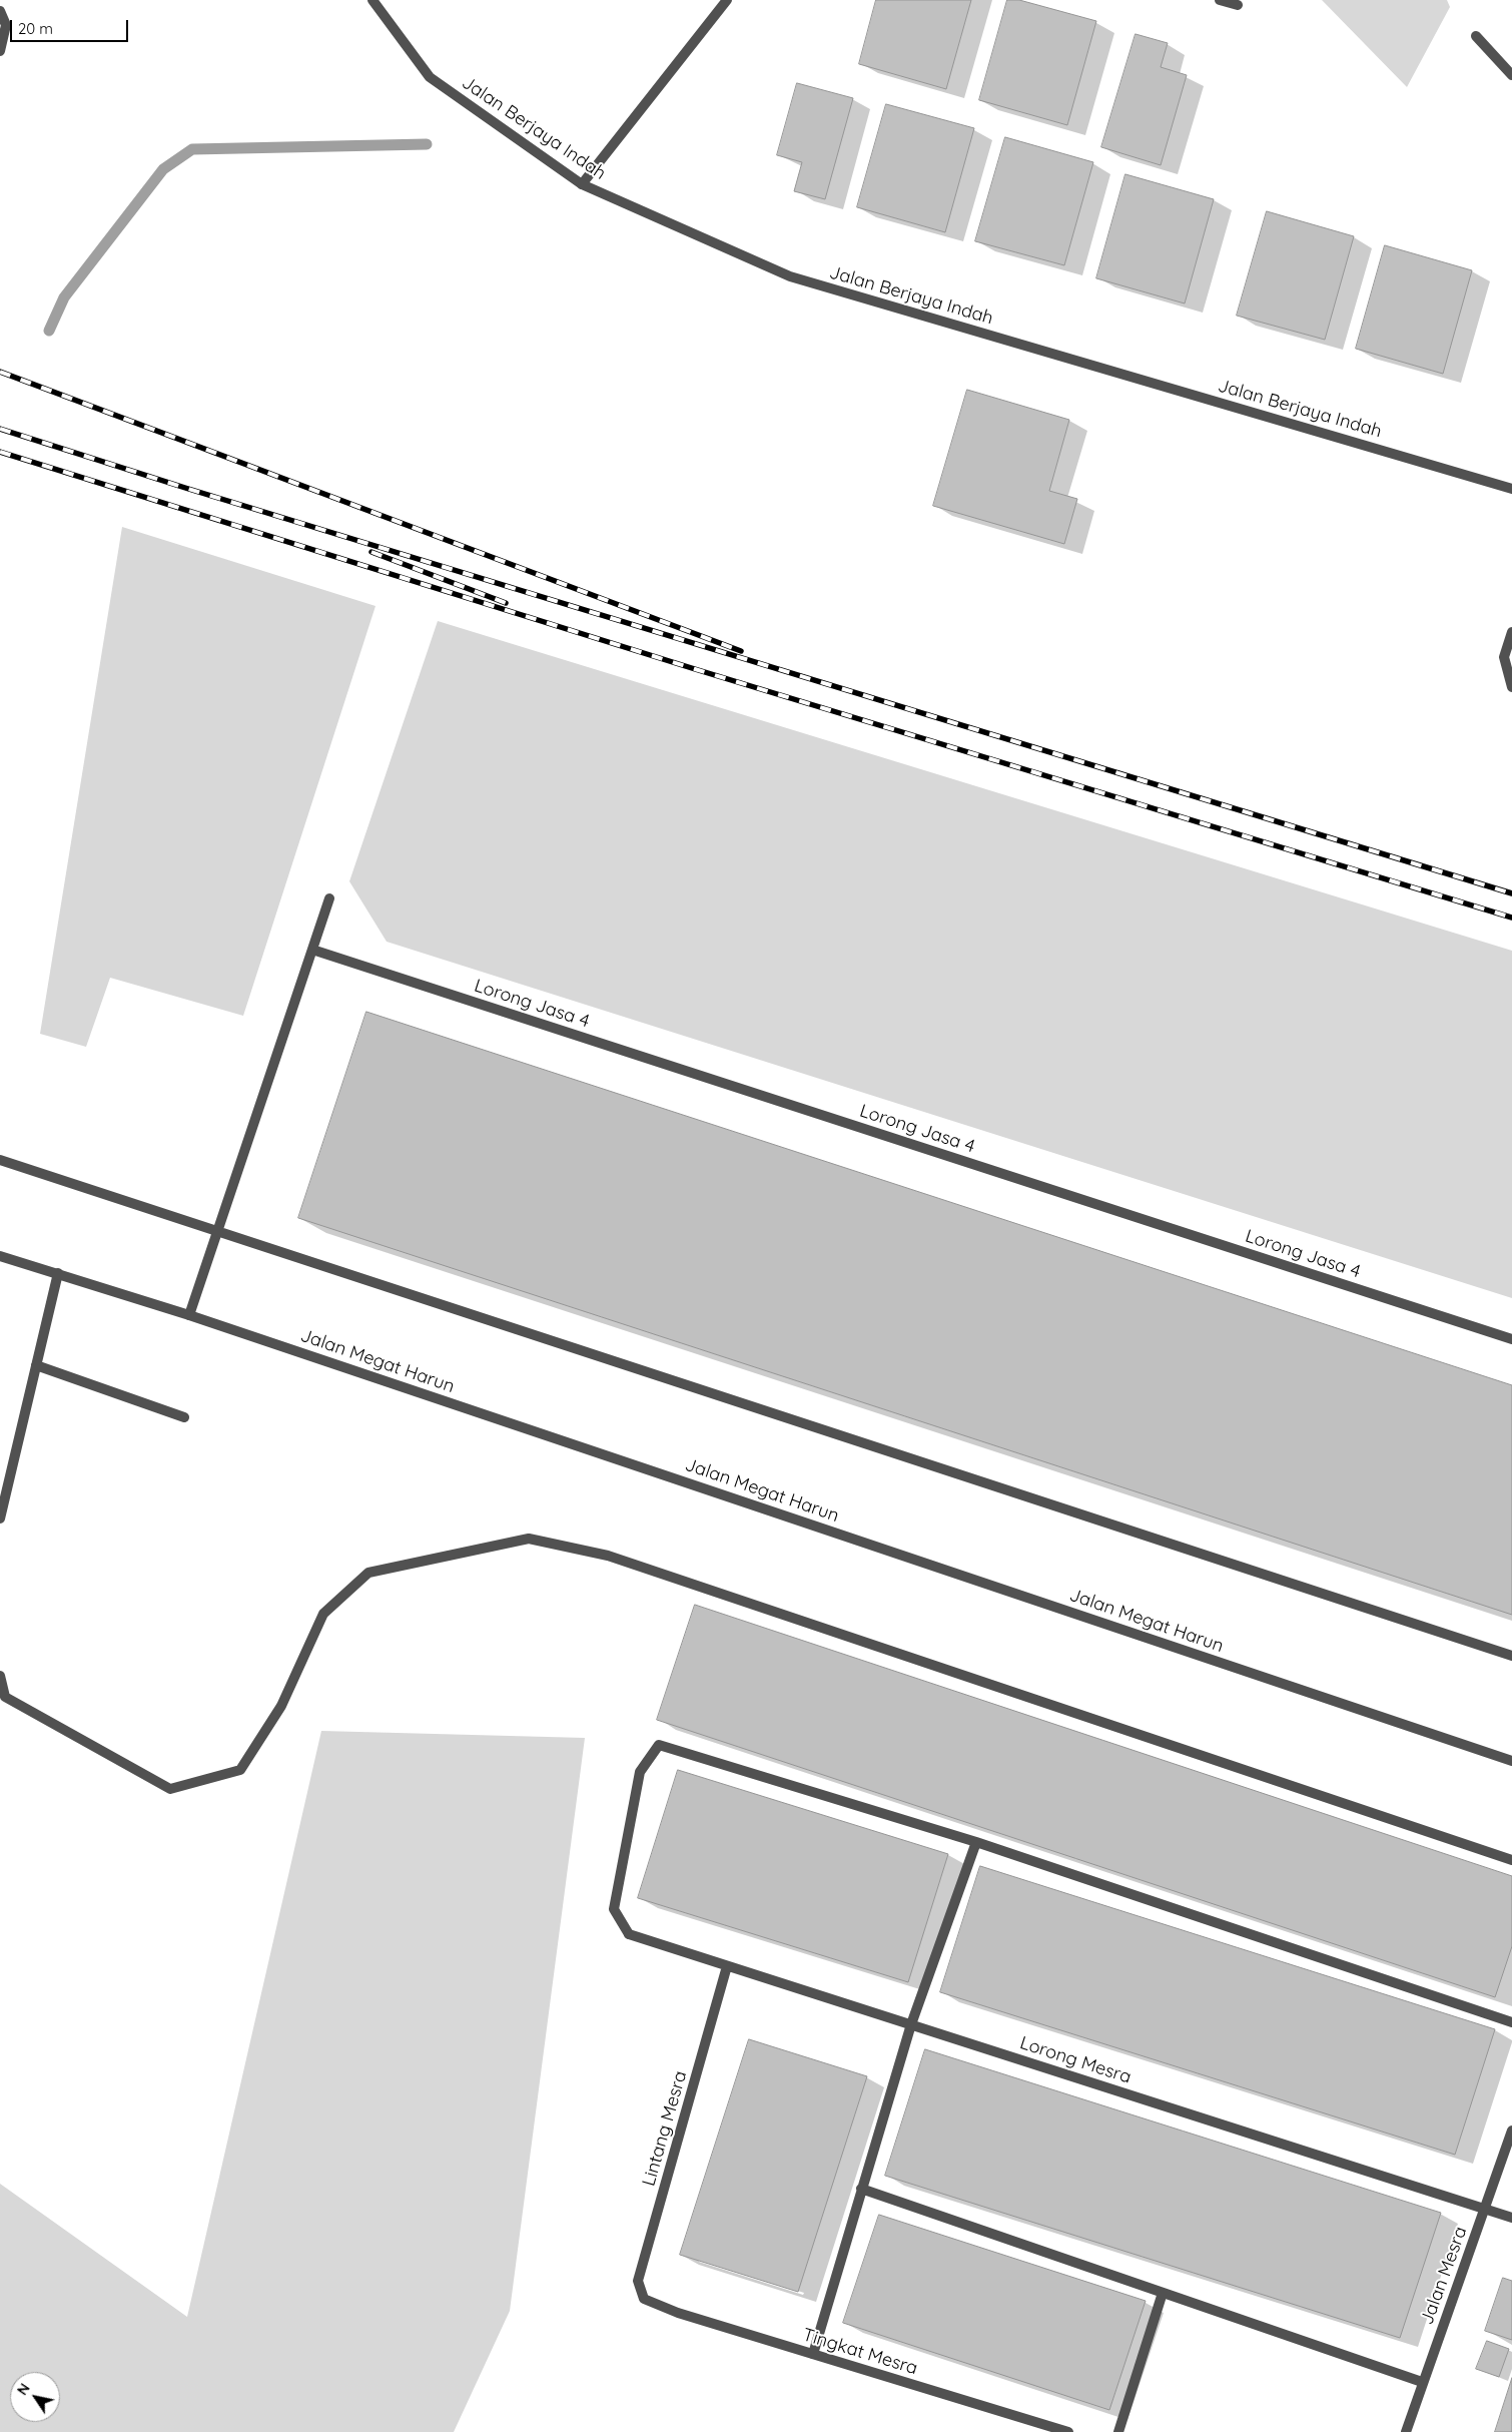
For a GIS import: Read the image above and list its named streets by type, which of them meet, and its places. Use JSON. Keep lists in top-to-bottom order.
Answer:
{
  "streets": {
    "street": [
      "Jalan Berjaya Indah",
      "Lorong Jasa 4",
      "Jalan Megat Harun",
      "Lorong Mesra",
      "Lintang Mesra",
      "Jalan Mesra",
      "Tingkat Mesra"
    ]
  },
  "crossings": [
    ["Lorong Mesra", "Lintang Mesra"],
    ["Lorong Mesra", "Jalan Mesra"],
    ["Lintang Mesra", "Tingkat Mesra"]
  ],
  "scale_bar": "20 m",
  "north": "top left"
}
